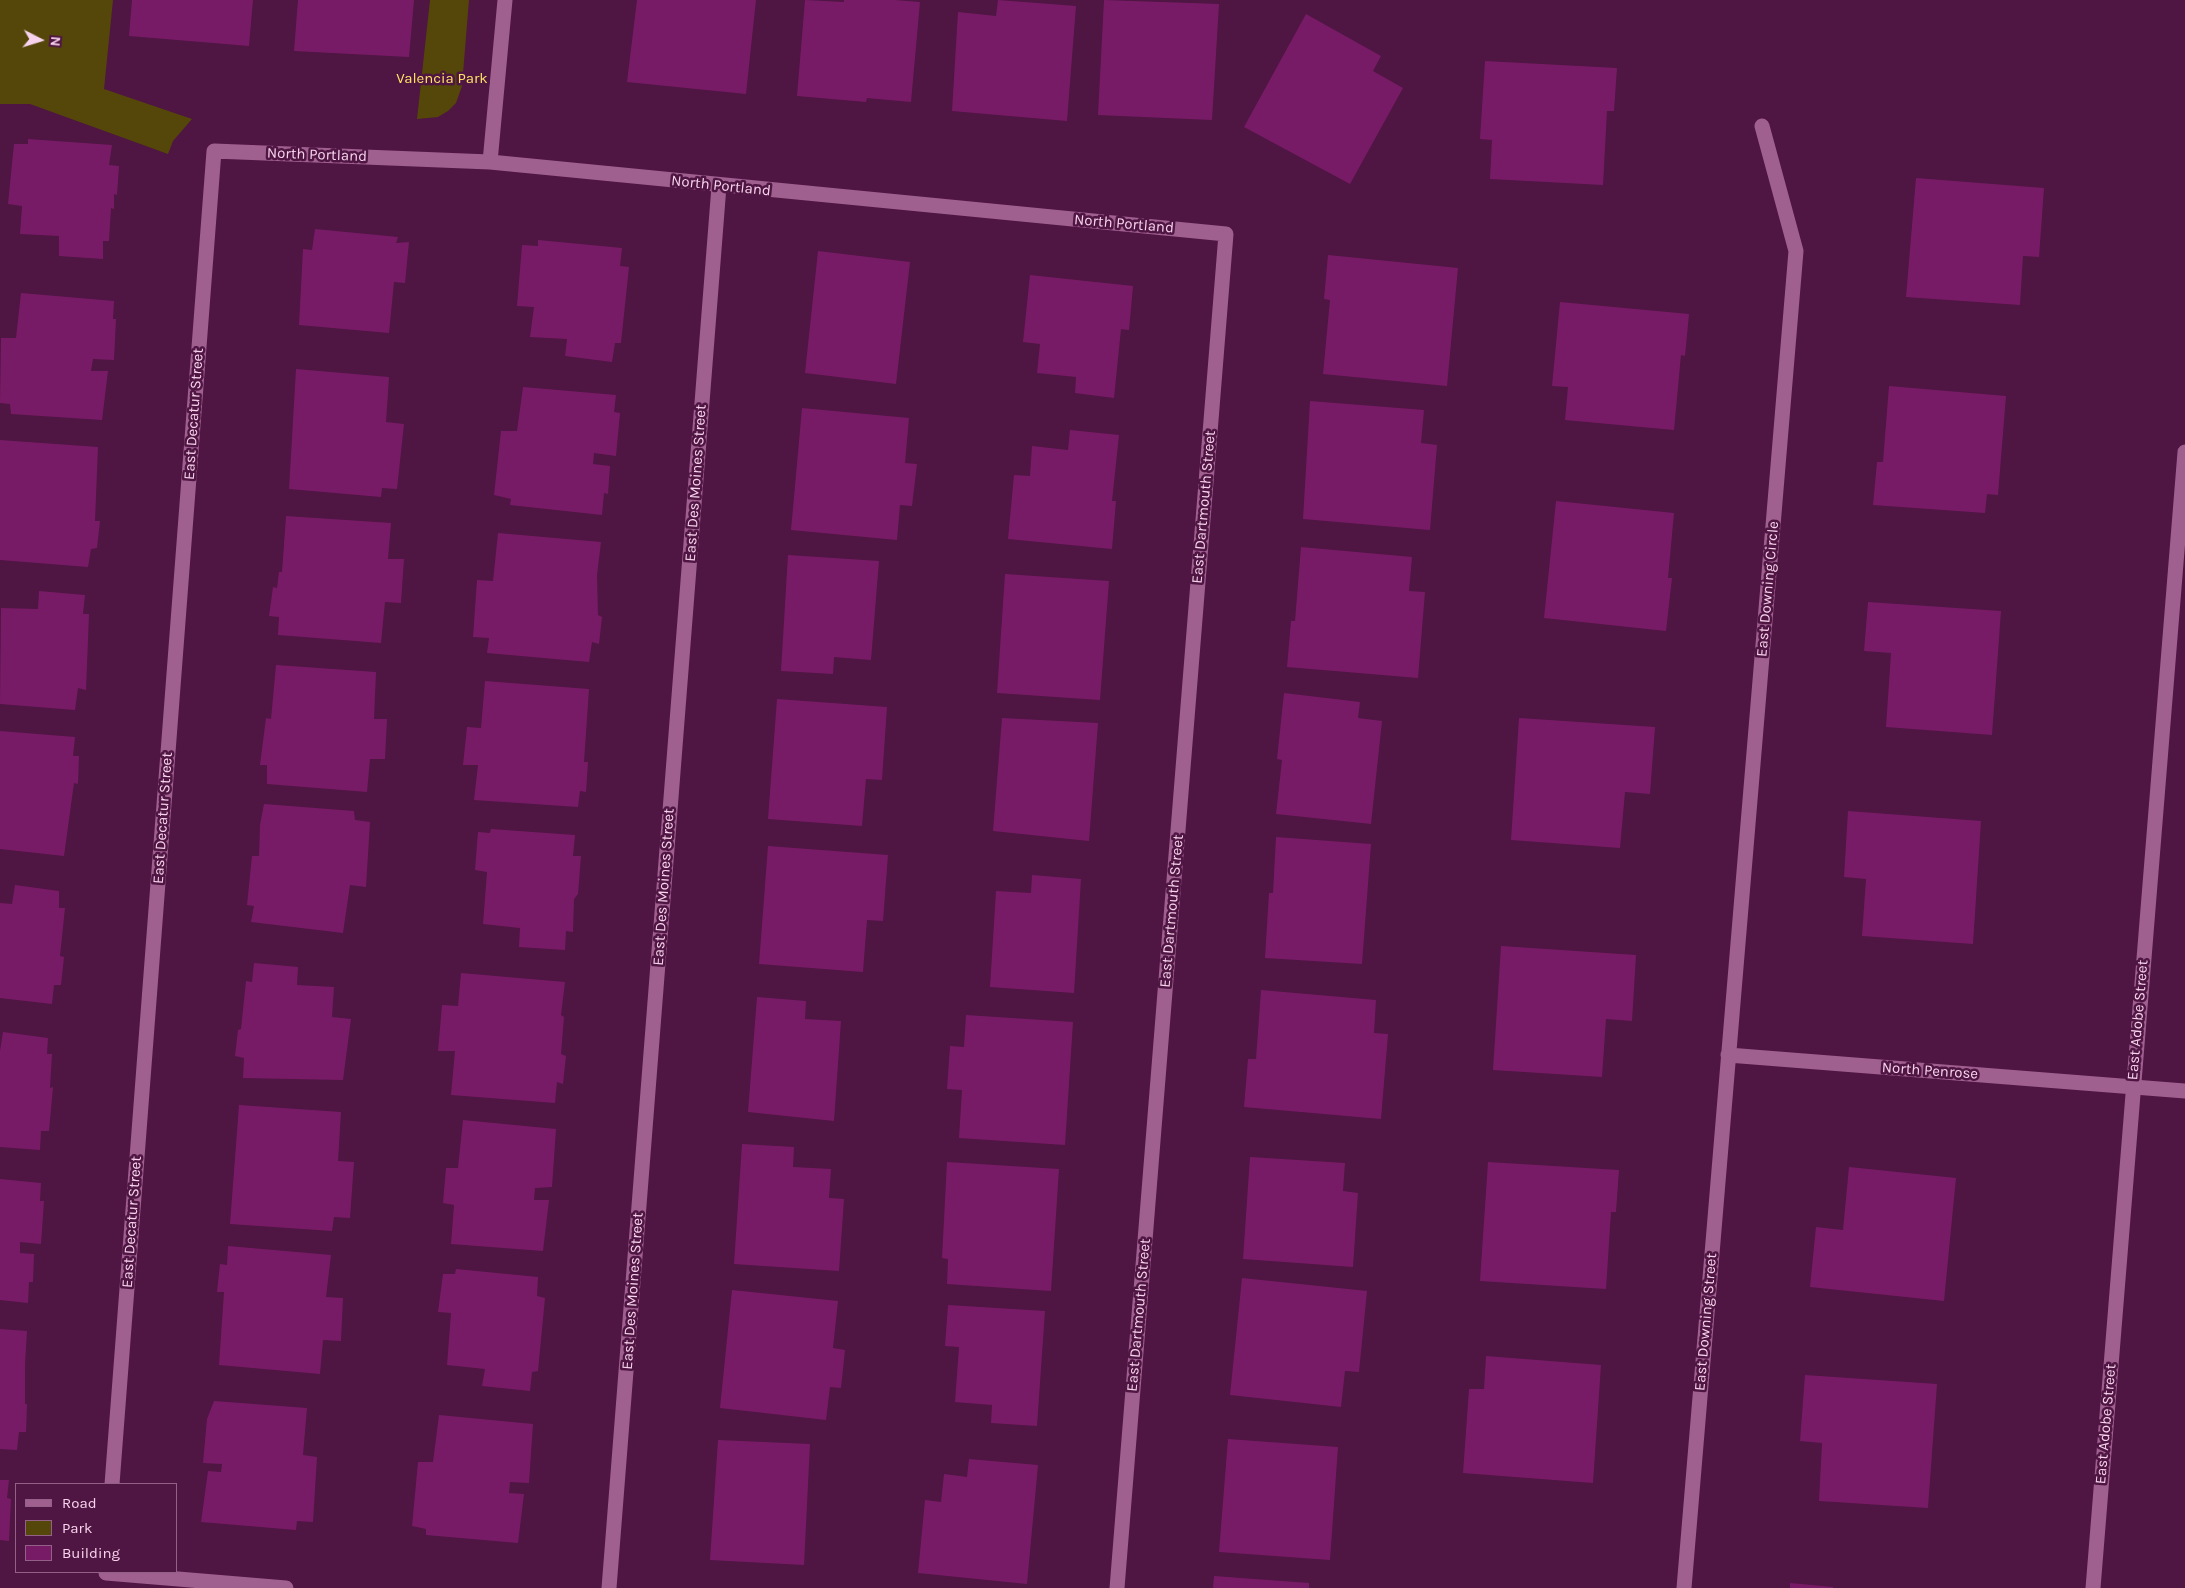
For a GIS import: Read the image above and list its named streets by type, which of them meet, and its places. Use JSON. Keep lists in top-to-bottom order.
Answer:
{
  "streets": {
    "street": [
      "North Portland",
      "East Decatur Street",
      "East Des Moines Street",
      "East Dartmouth Street",
      "East Downing Circle",
      "East Adobe Street",
      "North Penrose",
      "East Downing Street"
    ]
  },
  "crossings": [
    ["North Portland", "East Decatur Street"],
    ["North Portland", "East Des Moines Street"],
    ["North Portland", "East Dartmouth Street"],
    ["East Downing Circle", "North Penrose"],
    ["East Downing Circle", "East Downing Street"],
    ["East Adobe Street", "North Penrose"],
    ["North Penrose", "East Downing Street"]
  ],
  "parks": ["Valencia Park"],
  "legend": ["Road", "Park", "Building"],
  "north": "right"
}
